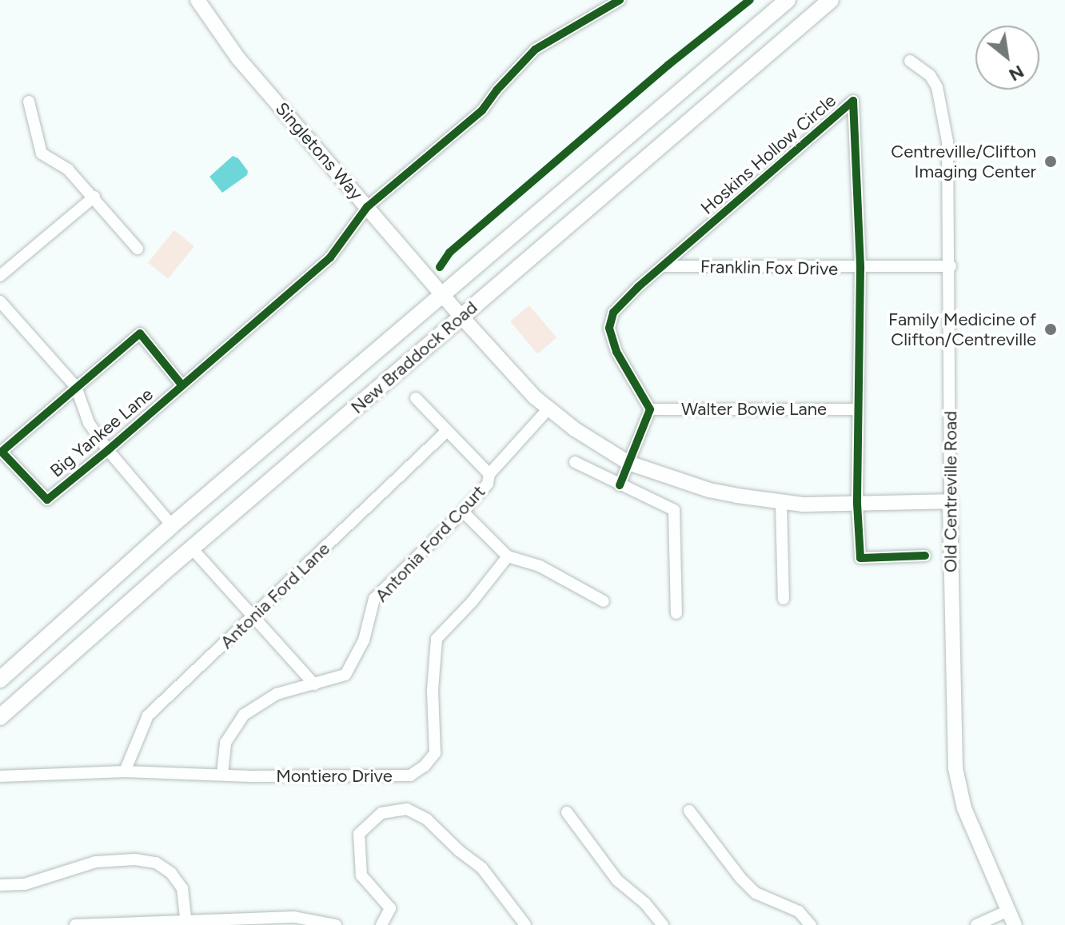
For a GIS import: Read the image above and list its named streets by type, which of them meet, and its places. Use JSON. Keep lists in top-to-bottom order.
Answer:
{
  "streets": {
    "main road": ["New Braddock Road"],
    "street": [
      "Singletons Way",
      "Hoskins Hollow Circle",
      "Franklin Fox Drive",
      "Walter Bowie Lane",
      "Big Yankee Lane",
      "Old Centreville Road",
      "Antonia Ford Court",
      "Antonia Ford Lane",
      "Montiero Drive"
    ]
  },
  "crossings": [
    ["Singletons Way", "Hoskins Hollow Circle"],
    ["Singletons Way", "New Braddock Road"],
    ["Singletons Way", "Big Yankee Lane"],
    ["Singletons Way", "Old Centreville Road"],
    ["Singletons Way", "Antonia Ford Court"],
    ["Hoskins Hollow Circle", "Franklin Fox Drive"],
    ["Hoskins Hollow Circle", "Walter Bowie Lane"],
    ["Franklin Fox Drive", "Old Centreville Road"],
    ["Antonia Ford Court", "Montiero Drive"],
    ["Antonia Ford Lane", "Montiero Drive"]
  ],
  "places": ["Centreville/Clifton Imaging Center", "Family Medicine of Clifton/Centreville"],
  "north": "bottom right"
}
